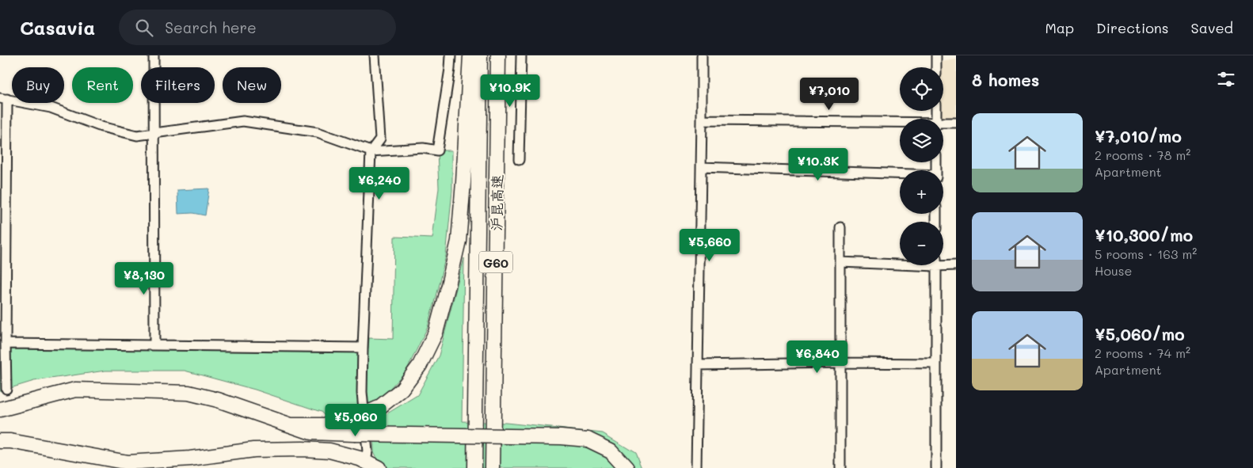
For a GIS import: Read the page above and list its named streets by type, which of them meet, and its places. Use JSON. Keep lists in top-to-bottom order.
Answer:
{
  "streets": {
    "highway": ["沪昆高速", "G60"]
  },
  "page": {
    "header": "Casavia",
    "search": "Search here",
    "nav": ["Map", "Directions", "Saved"],
    "heading": "8 homes",
    "map_buttons": ["+", "−"],
    "chip": [
      "Buy",
      "Rent",
      "Filters",
      "New"
    ],
    "price": [
      "¥10.9K",
      "¥7,010",
      "¥10.3K",
      "¥6,240",
      "¥5,660",
      "¥8,130",
      "¥6,840",
      "¥5,060"
    ],
    "list": [
      {
        "name": "¥7,010/mo",
        "note": "2 rooms · 78 m² · Apartment"
      },
      {
        "name": "¥10,300/mo",
        "note": "5 rooms · 163 m² · House"
      },
      {
        "name": "¥5,060/mo",
        "note": "2 rooms · 74 m² · Apartment"
      }
    ]
  }
}
